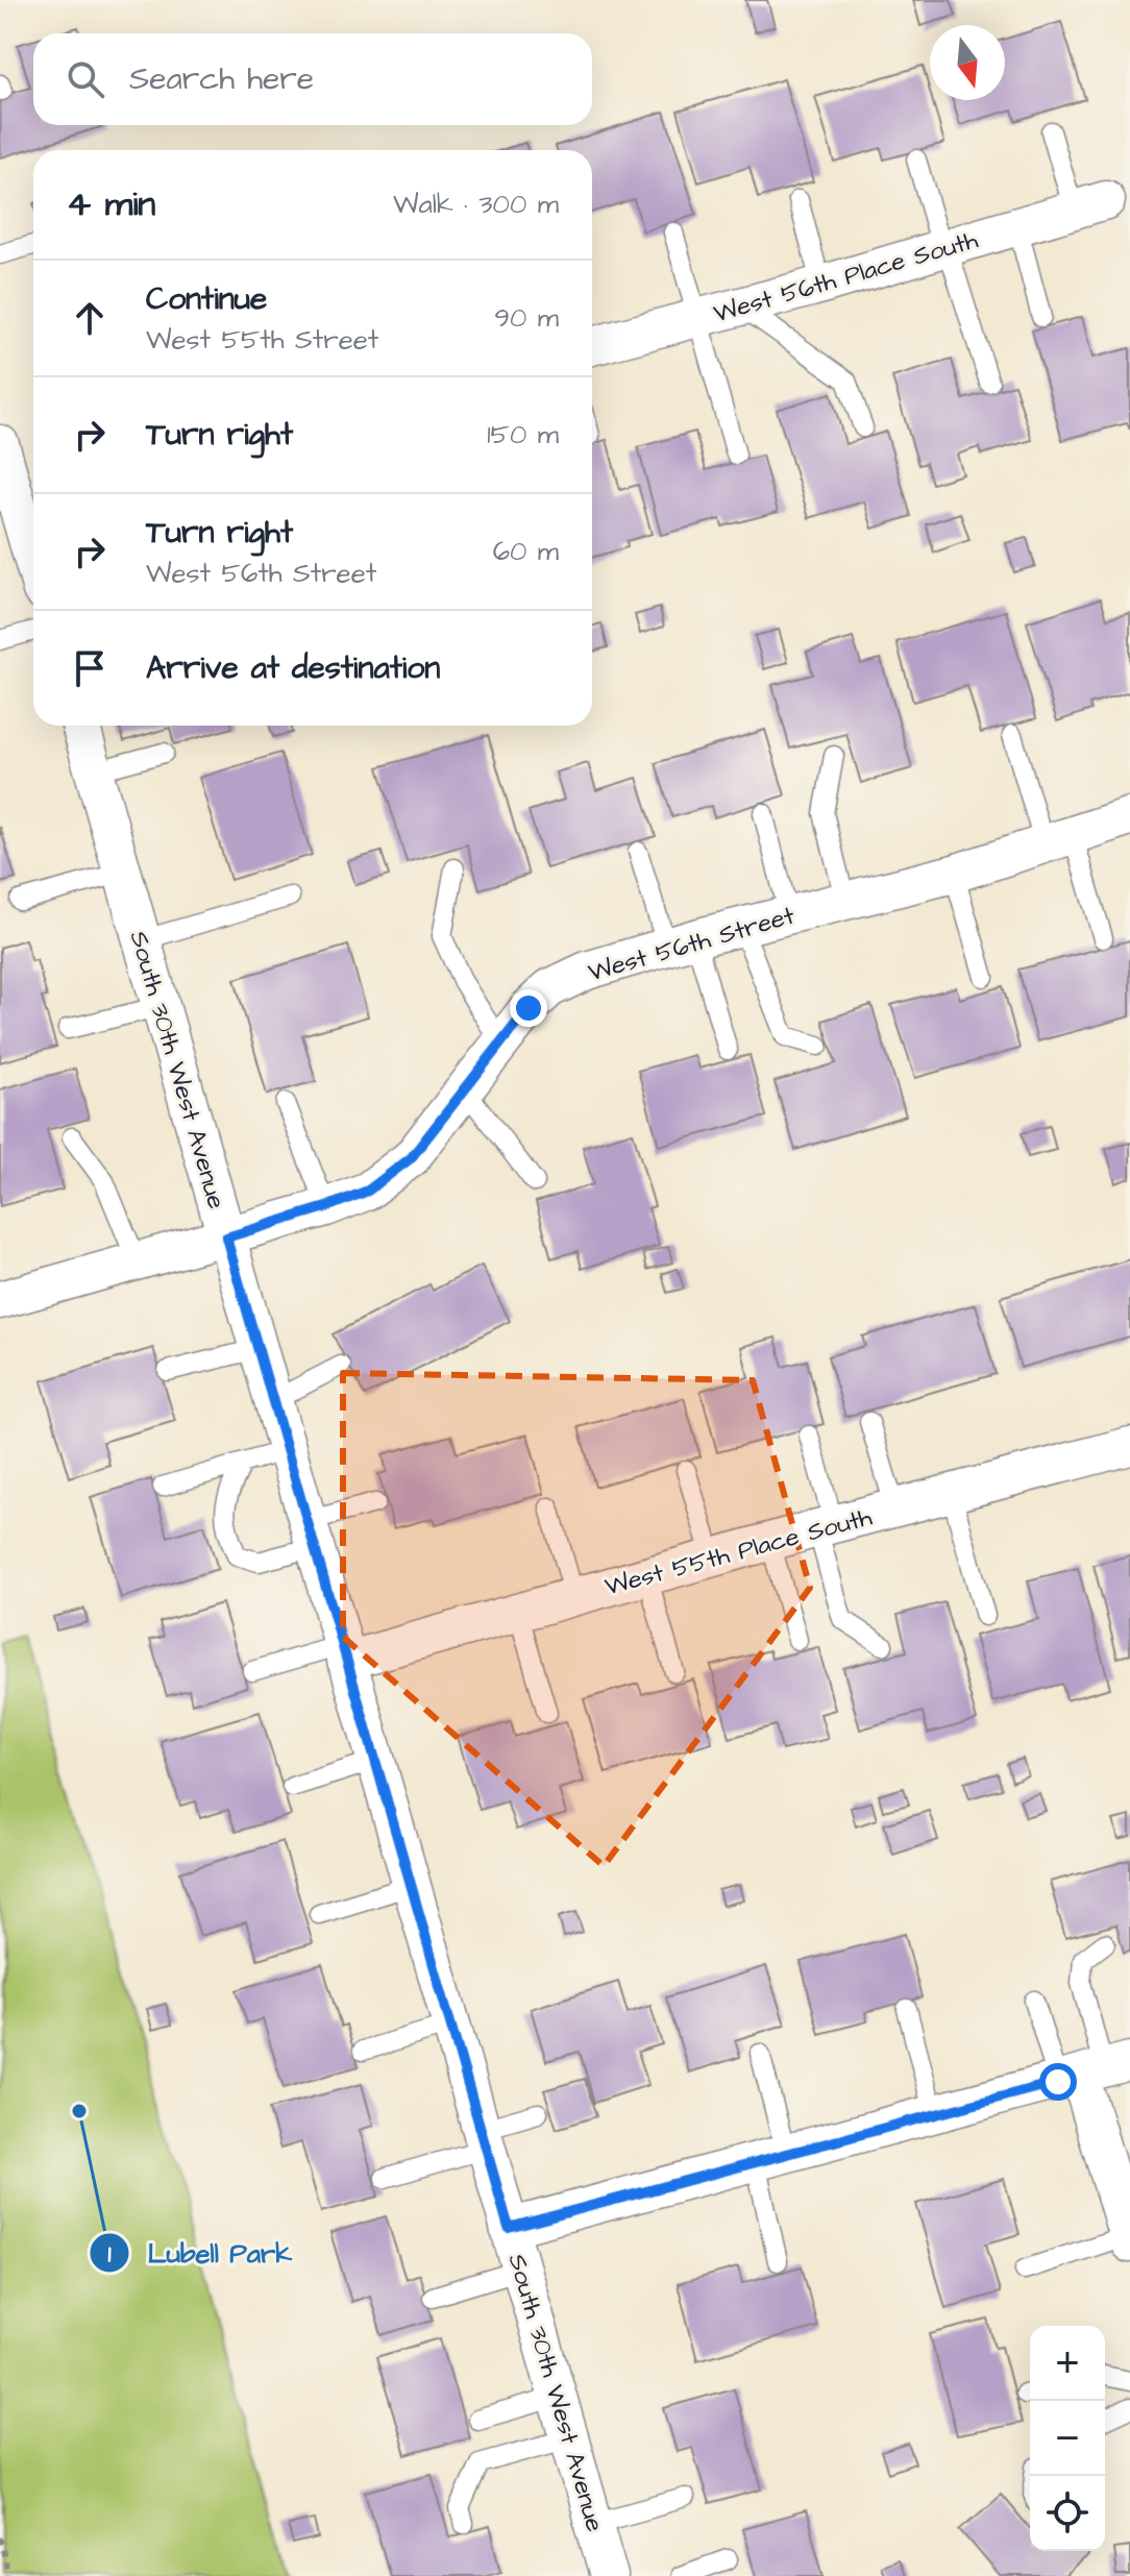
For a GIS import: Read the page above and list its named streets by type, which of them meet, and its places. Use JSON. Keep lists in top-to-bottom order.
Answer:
{
  "streets": {
    "street": [
      "West 56th Place South",
      "West 56th Street",
      "South 30th West Avenue",
      "West 55th Place South"
    ]
  },
  "crossings": [
    ["West 56th Street", "South 30th West Avenue"],
    ["South 30th West Avenue", "West 55th Place South"]
  ],
  "places": ["Lubell Park"],
  "north": "bottom",
  "page": {
    "search": "Search here",
    "heading": ["4 min", "Walk · 300 m"],
    "list": [
      ["Continue", "West 55th Street", "90 m"],
      ["Turn right", "150 m"],
      ["Turn right", "West 56th Street", "60 m"],
      "Arrive at destination"
    ],
    "map_buttons": ["+", "−"]
  }
}
